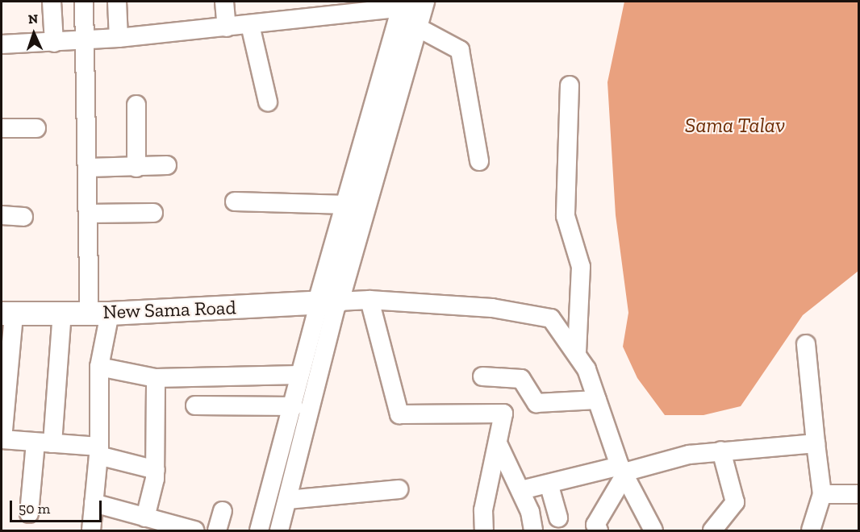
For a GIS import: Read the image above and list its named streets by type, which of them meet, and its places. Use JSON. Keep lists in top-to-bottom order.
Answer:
{
  "streets": {
    "main road": ["New Sama Road"]
  },
  "water": ["Sama Talav"],
  "scale_bar": "50 m",
  "north": "top"
}
